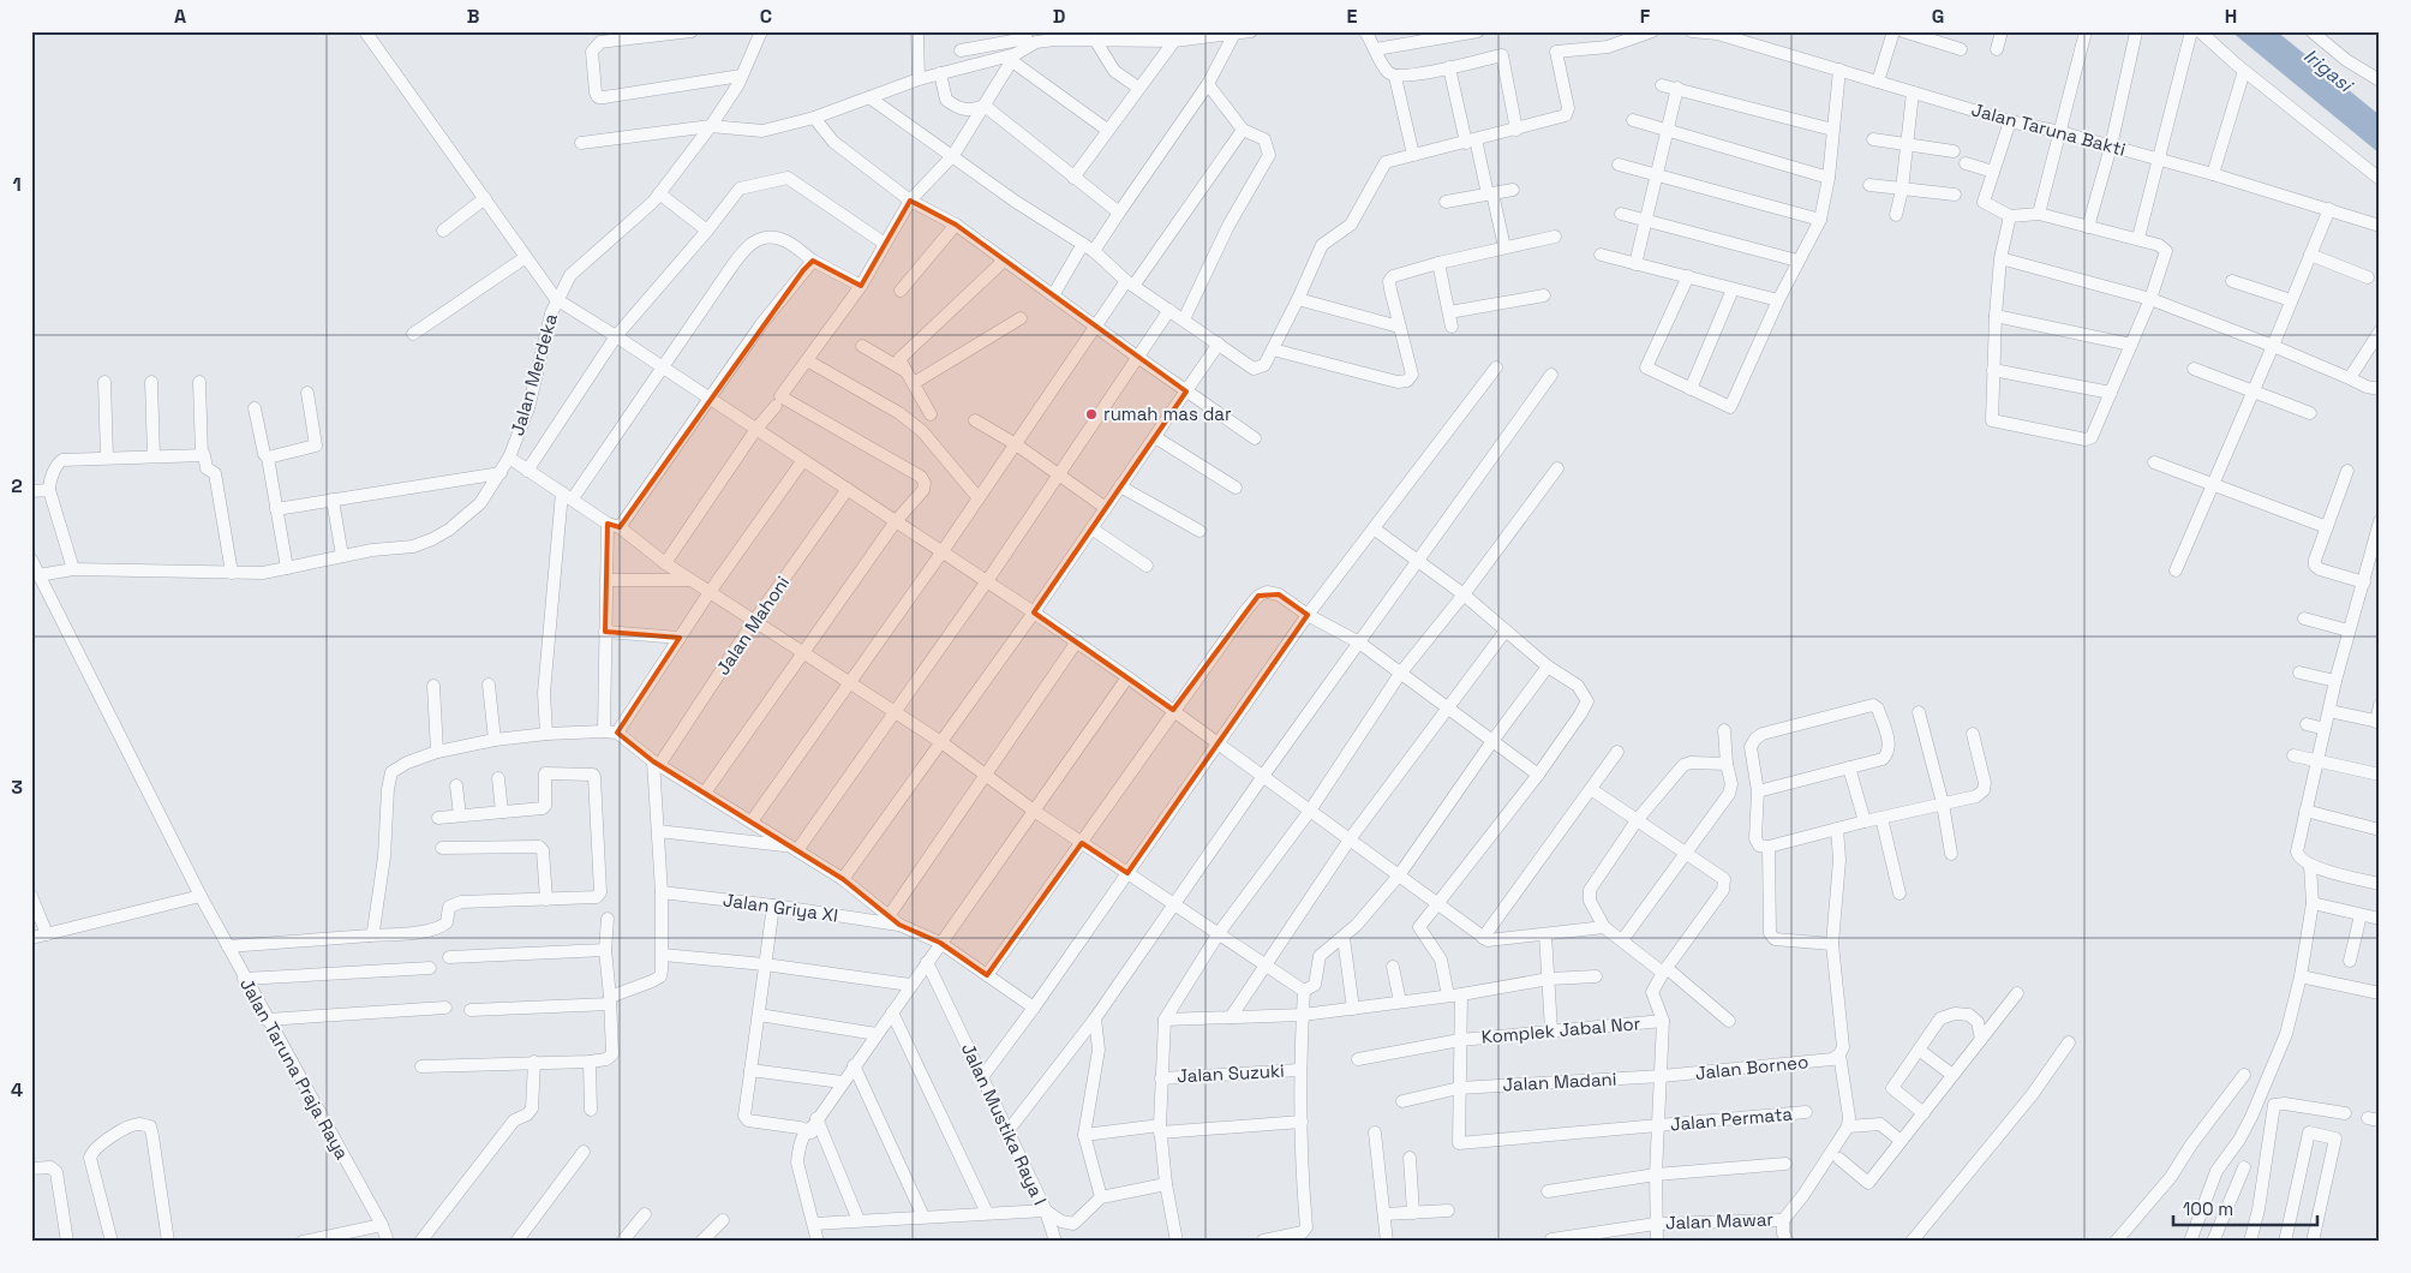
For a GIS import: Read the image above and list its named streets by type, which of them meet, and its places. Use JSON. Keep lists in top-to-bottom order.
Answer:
{
  "streets": {
    "street": [
      "Jalan Taruna Bakti",
      "Jalan Merdeka",
      "Jalan Mahoni",
      "Jalan Griya XI",
      "Komplek Jabal Nor",
      "Jalan Borneo",
      "Jalan Taruna Praja Raya",
      "Jalan Suzuki",
      "Jalan Madani",
      "Jalan Permata",
      "Jalan Mustika Raya I",
      "Jalan Mawar"
    ]
  },
  "crossings": [
    ["Jalan Merdeka", "Jalan Taruna Praja Raya"],
    ["Jalan Borneo", "Jalan Madani"],
    ["Jalan Madani", "Jalan Permata"]
  ],
  "water": ["Irigasi"],
  "places": ["rumah mas dar"],
  "scale_bar": "100 m",
  "grid": {
    "columns": [
      "A",
      "B",
      "C",
      "D",
      "E",
      "F",
      "G",
      "H"
    ],
    "rows": [
      "1",
      "2",
      "3",
      "4"
    ]
  }
}
